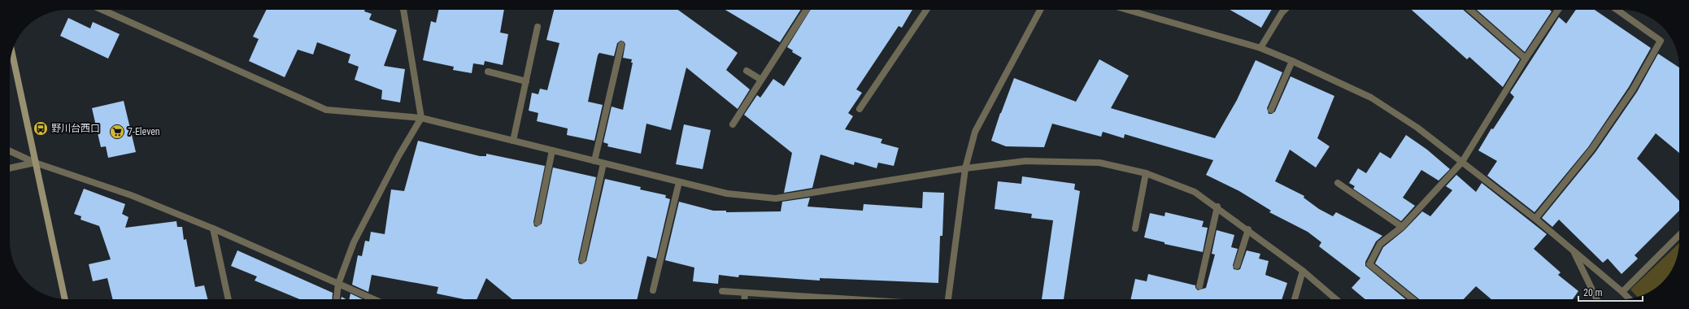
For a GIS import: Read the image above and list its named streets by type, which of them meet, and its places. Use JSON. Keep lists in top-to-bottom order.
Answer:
{
  "places": {
    "bus stop": ["野川台西口"],
    "supermarket": ["7-Eleven"]
  },
  "scale_bar": "20 m"
}
